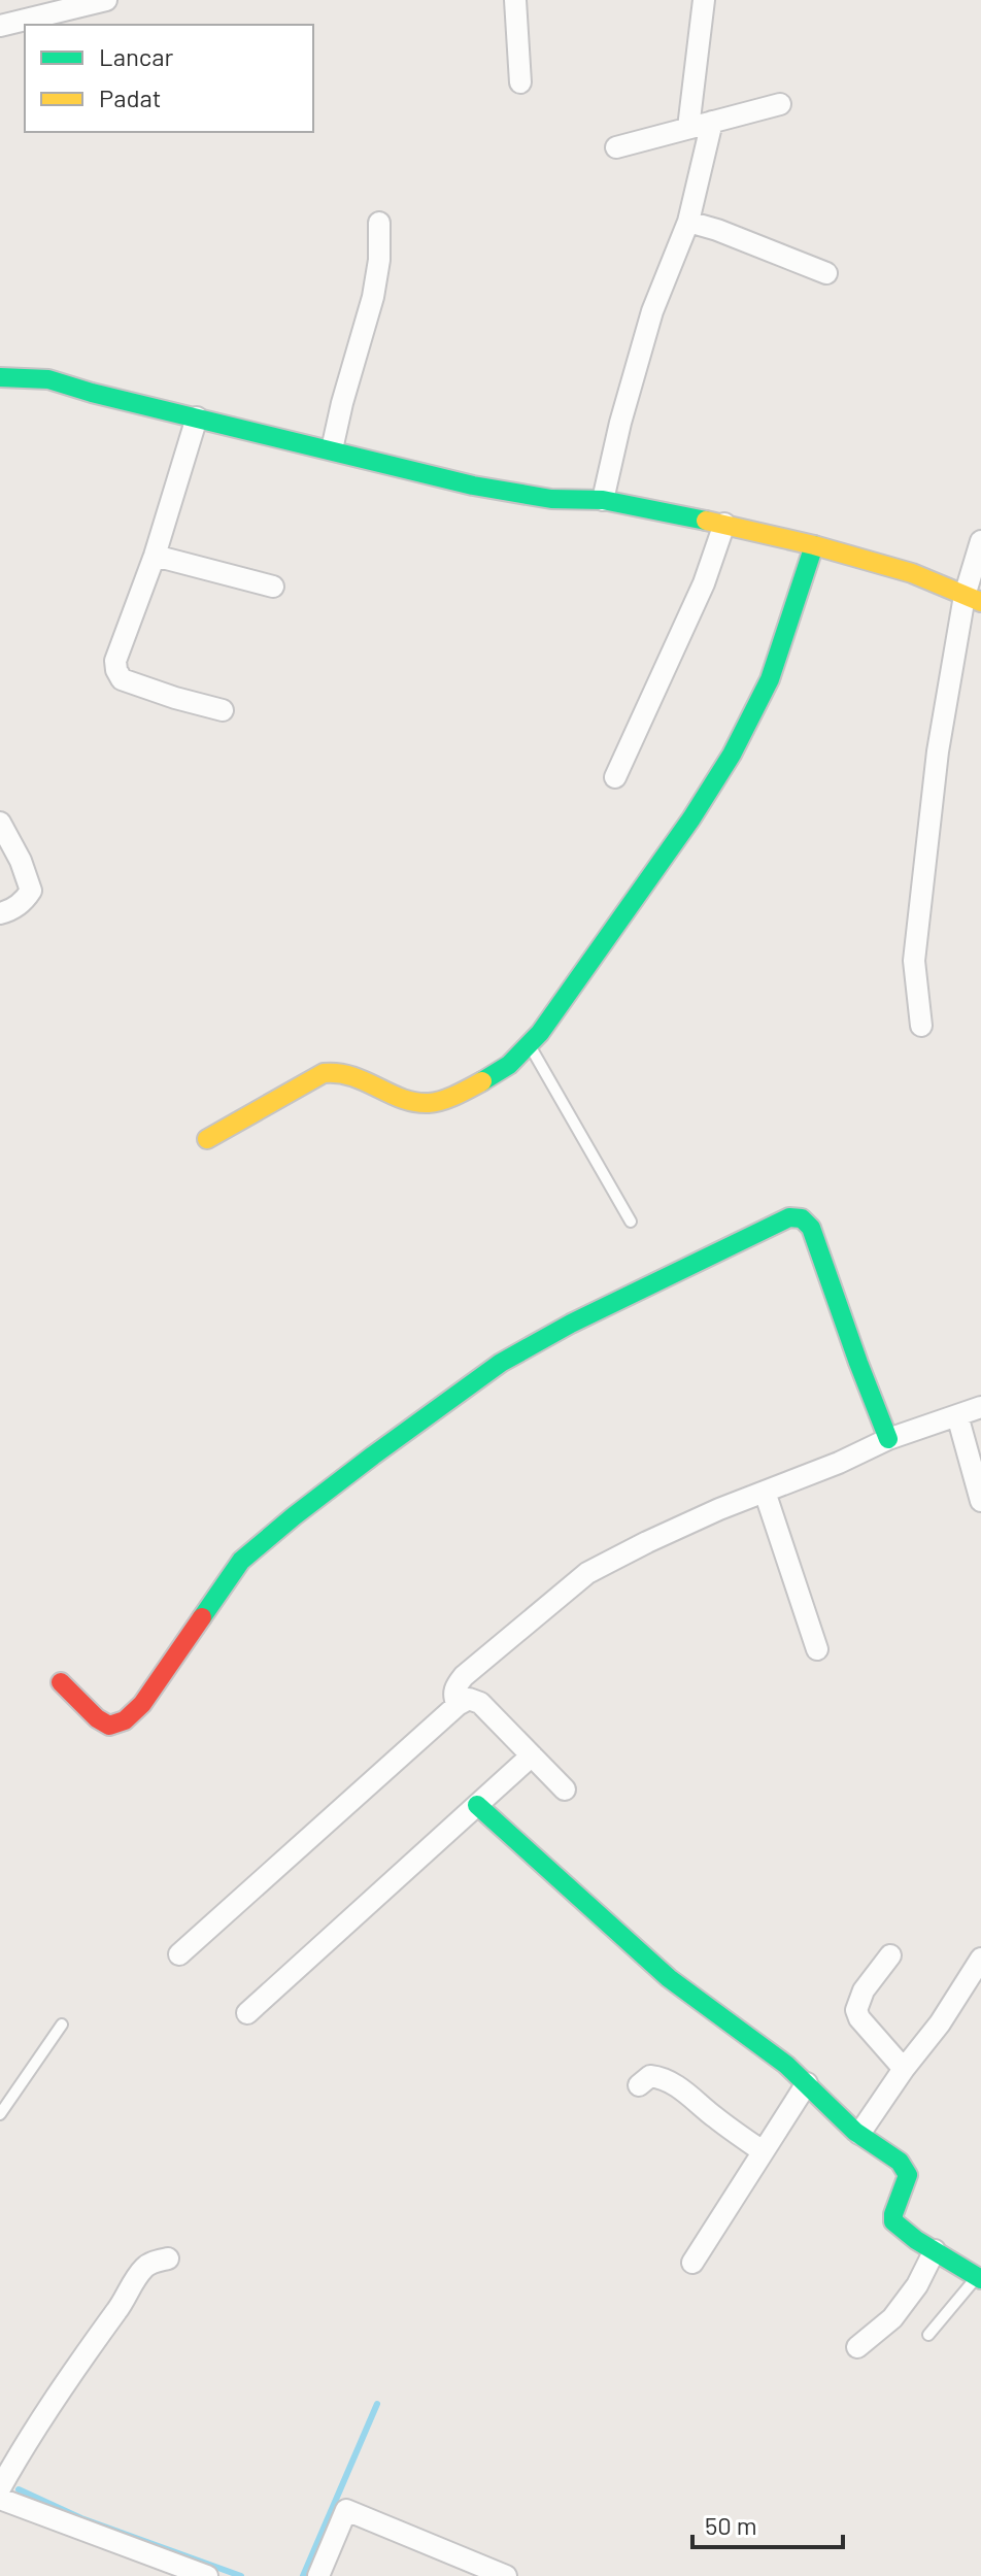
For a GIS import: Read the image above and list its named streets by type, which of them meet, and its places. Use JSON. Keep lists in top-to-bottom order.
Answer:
{
  "legend": ["Lancar", "Padat"],
  "scale_bar": "50 m"
}
